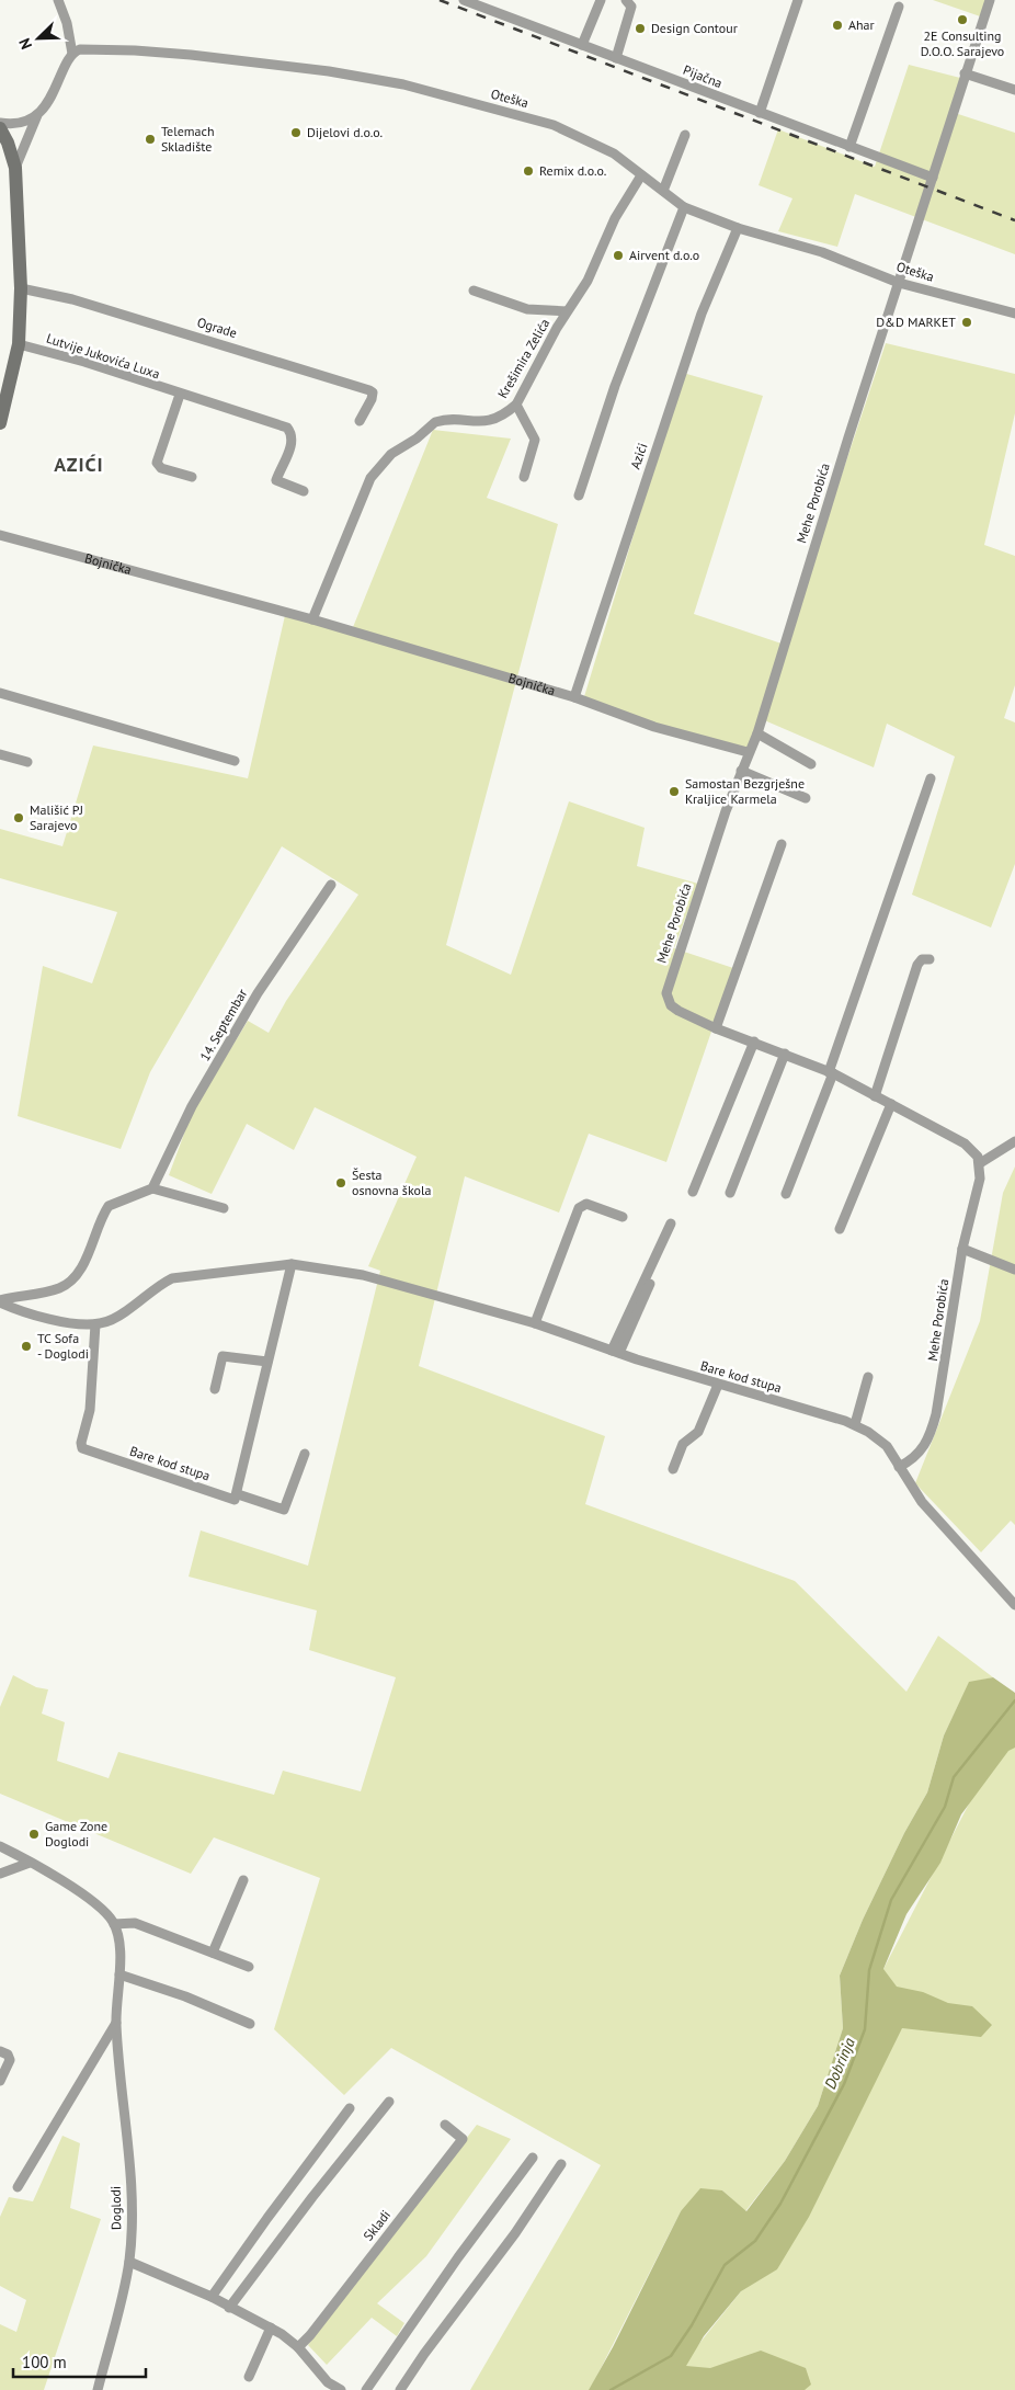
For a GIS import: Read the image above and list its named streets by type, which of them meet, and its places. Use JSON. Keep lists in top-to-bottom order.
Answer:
{
  "streets": {
    "street": [
      "Pijačna",
      "Oteška",
      "Ograde",
      "Lutvije Jukovića Luxa",
      "Krešimira Zelića",
      "Azići",
      "Mehe Porobića",
      "Bojnička",
      "14. Septembar",
      "Bare kod stupa",
      "Doglodi",
      "Skladi"
    ]
  },
  "crossings": [
    ["Oteška", "Krešimira Zelića"],
    ["Oteška", "Azići"],
    ["Oteška", "Mehe Porobića"],
    ["Krešimira Zelića", "Bojnička"],
    ["Azići", "Bojnička"],
    ["Mehe Porobića", "Bojnička"],
    ["Mehe Porobića", "Bare kod stupa"]
  ],
  "districts": ["AZIĆI"],
  "water": ["Dobrinja"],
  "places": [
    "2E Consulting D.O.O. Sarajevo",
    "Ahar",
    "Design Contour",
    "Dijelovi d.o.o.",
    "Telemach Skladište",
    "Remix d.o.o.",
    "Airvent d.o.o",
    "D&D MARKET",
    "Samostan Bezgrješne Kraljice Karmela",
    "Mališić PJ Sarajevo",
    "Šesta osnovna škola",
    "TC Sofa - Doglodi",
    "Game Zone Doglodi"
  ],
  "scale_bar": "100 m",
  "north": "bottom left"
}
